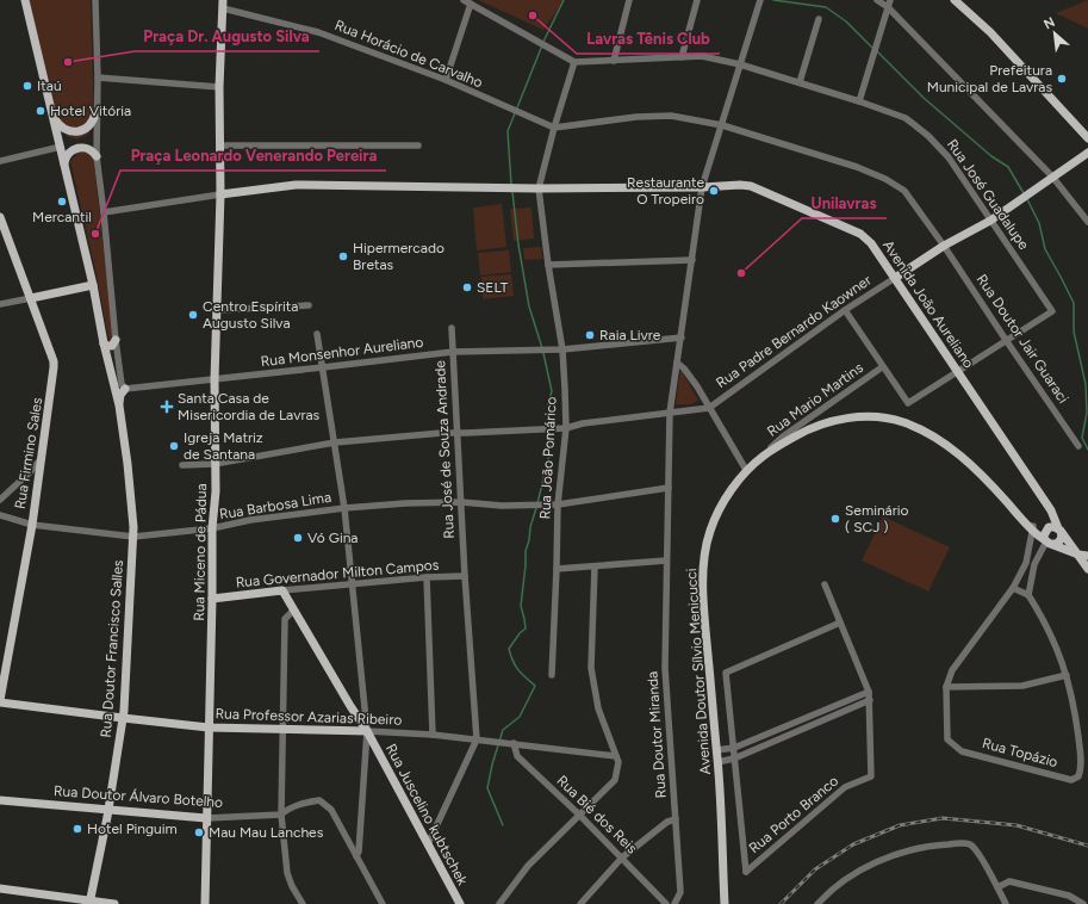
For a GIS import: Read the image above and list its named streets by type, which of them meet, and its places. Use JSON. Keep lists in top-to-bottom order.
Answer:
{
  "streets": {
    "main road": [
      "Avenida João Aureliano",
      "Rua Firmino Sales",
      "Rua Miceno de Pádua",
      "Rua Governador Milton Campos",
      "Rua Doutor Francisco Salles",
      "Avenida Doutor Sílvio Menicucci",
      "Rua Professor Azarias Ribeiro",
      "Rua Doutor Álvaro Botelho",
      "Rua Juscelino kubtschek"
    ],
    "street": [
      "Rua Horácio de Carvalho",
      "Rua José Guadalupe",
      "Rua Padre Bernardo Kaowner",
      "Rua Doutor Jair Guaraci",
      "Rua Monsenhor Aureliano",
      "Rua Mario Martins",
      "Rua José de Souza Andrade",
      "Rua João Pomárico",
      "Rua Barbosa Lima",
      "Rua Doutor Miranda",
      "Rua Topázio",
      "Rua Bié dos Reis",
      "Rua Porto Branco"
    ]
  },
  "crossings": [
    ["Rua Horácio de Carvalho", "Rua Doutor Jair Guaraci"],
    ["Rua Horácio de Carvalho", "Rua Miceno de Pádua"],
    ["Rua José Guadalupe", "Rua Doutor Jair Guaraci"],
    ["Rua José Guadalupe", "Rua Doutor Miranda"],
    ["Avenida João Aureliano", "Rua Padre Bernardo Kaowner"],
    ["Avenida João Aureliano", "Rua João Pomárico"],
    ["Avenida João Aureliano", "Rua Miceno de Pádua"],
    ["Avenida João Aureliano", "Avenida Doutor Sílvio Menicucci"],
    ["Avenida João Aureliano", "Rua Doutor Miranda"],
    ["Rua Doutor Jair Guaraci", "Rua Doutor Miranda"],
    ["Rua Monsenhor Aureliano", "Rua José de Souza Andrade"],
    ["Rua Monsenhor Aureliano", "Rua João Pomárico"],
    ["Rua Monsenhor Aureliano", "Rua Miceno de Pádua"],
    ["Rua Monsenhor Aureliano", "Rua Doutor Miranda"],
    ["Rua Mario Martins", "Avenida Doutor Sílvio Menicucci"],
    ["Rua José de Souza Andrade", "Rua Barbosa Lima"],
    ["Rua José de Souza Andrade", "Rua Governador Milton Campos"],
    ["Rua José de Souza Andrade", "Rua Professor Azarias Ribeiro"],
    ["Rua José de Souza Andrade", "Rua Juscelino kubtschek"],
    ["Rua Firmino Sales", "Rua Barbosa Lima"],
    ["Rua Firmino Sales", "Rua Professor Azarias Ribeiro"],
    ["Rua João Pomárico", "Rua Barbosa Lima"],
    ["Rua Barbosa Lima", "Rua Miceno de Pádua"],
    ["Rua Barbosa Lima", "Rua Doutor Francisco Salles"],
    ["Rua Barbosa Lima", "Rua Doutor Miranda"],
    ["Rua Miceno de Pádua", "Rua Governador Milton Campos"],
    ["Rua Miceno de Pádua", "Rua Professor Azarias Ribeiro"],
    ["Rua Miceno de Pádua", "Rua Doutor Álvaro Botelho"],
    ["Rua Governador Milton Campos", "Rua Juscelino kubtschek"],
    ["Rua Doutor Francisco Salles", "Rua Professor Azarias Ribeiro"],
    ["Rua Doutor Francisco Salles", "Rua Doutor Álvaro Botelho"],
    ["Avenida Doutor Sílvio Menicucci", "Rua Topázio"],
    ["Rua Professor Azarias Ribeiro", "Rua Juscelino kubtschek"],
    ["Rua Professor Azarias Ribeiro", "Rua Bié dos Reis"]
  ],
  "places": {
    "other": [
      "Lavras Tênis Club",
      "Praça Dr. Augusto Silva",
      "Prefeitura Municipal de Lavras",
      "Itaú",
      "Hotel Vitória",
      "Restaurante O Tropeiro",
      "Mercantil",
      "Praça Leonardo Venerando Pereira",
      "Hipermercado Bretas",
      "Unilavras",
      "SELT",
      "Centro Espírita Augusto Silva",
      "Raia Livre",
      "Igreja Matriz de Santana",
      "Seminário ( SCJ )",
      "Vó Gina",
      "Hotel Pinguim",
      "Mau Mau Lanches"
    ],
    "health": ["Santa Casa de Misericordia de Lavras"]
  },
  "north": "top left"
}
